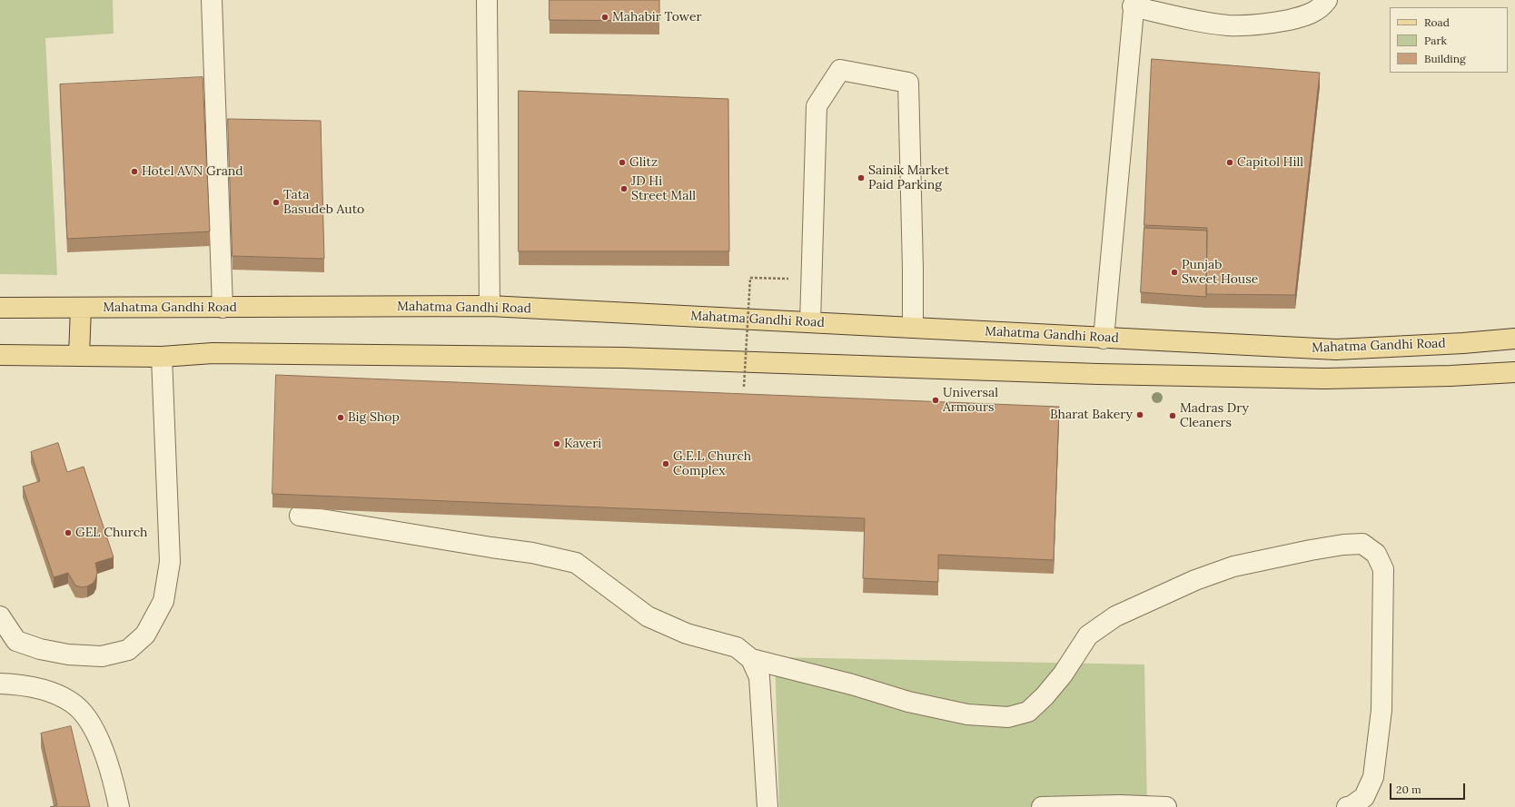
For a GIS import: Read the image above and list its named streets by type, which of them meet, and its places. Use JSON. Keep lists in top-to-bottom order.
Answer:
{
  "streets": {
    "main road": ["Mahatma Gandhi Road"]
  },
  "places": [
    "Mahabir Tower",
    "Glitz",
    "Capitol Hill",
    "Hotel AVN Grand",
    "Sainik Market Paid Parking",
    "JD Hi Street Mall",
    "Tata Basudeb Auto",
    "Punjab Sweet House",
    "Universal Armours",
    "Bharat Bakery",
    "Madras Dry Cleaners",
    "Big Shop",
    "Kaveri",
    "G.E.L Church Complex",
    "GEL Church"
  ],
  "legend": ["Road", "Park", "Building"],
  "scale_bar": "20 m"
}
